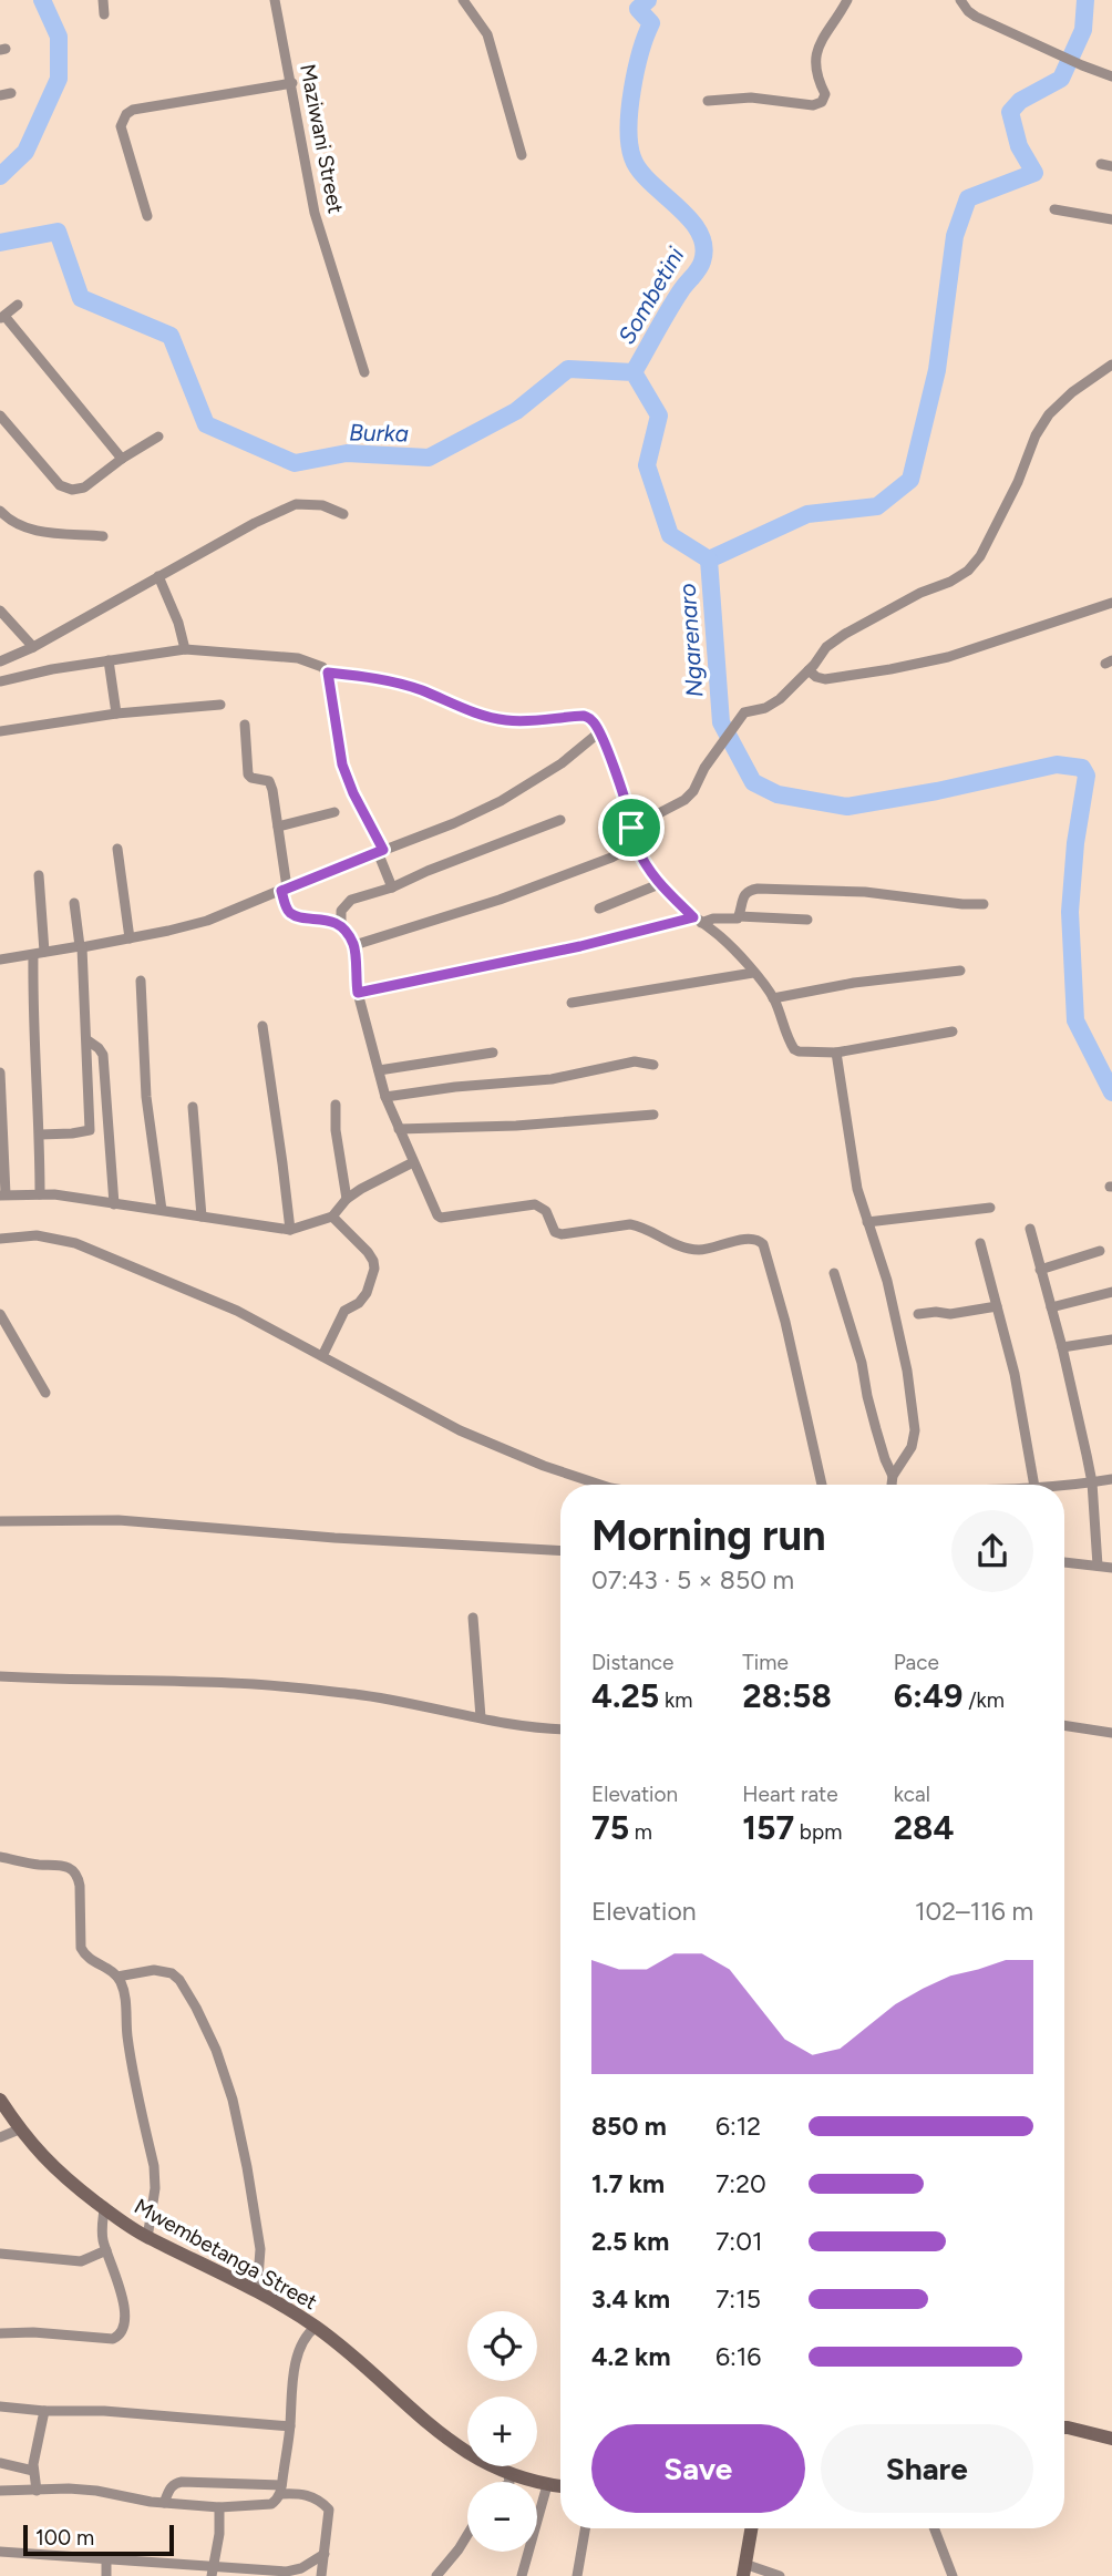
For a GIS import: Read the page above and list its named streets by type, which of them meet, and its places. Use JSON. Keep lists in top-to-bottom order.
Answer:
{
  "streets": {
    "street": ["Maziwani Street", "Mwembetanga Street"]
  },
  "water": ["Sombetini", "Burka", "Ngarenaro"],
  "scale_bar": "100 m",
  "page": {
    "heading": ["Morning run", "07:43 · 5 × 850 m"],
    "stats": [
      ["Distance", "4.25 km"],
      ["Time", "28:58"],
      ["Pace", "6:49 /km"],
      ["Elevation", "75 m"],
      ["Heart rate", "157 bpm"],
      ["kcal", "284"]
    ],
    "chart": ["Elevation", "102–116 m"],
    "list": [
      {
        "name": "850 m",
        "note": "6:12"
      },
      {
        "name": "1.7 km",
        "note": "7:20"
      },
      {
        "name": "2.5 km",
        "note": "7:01"
      },
      {
        "name": "3.4 km",
        "note": "7:15"
      },
      {
        "name": "4.2 km",
        "note": "6:16"
      }
    ],
    "map_buttons": ["+", "−"],
    "buttons": ["Save", "Share"],
    "scale": "100 m"
  }
}
